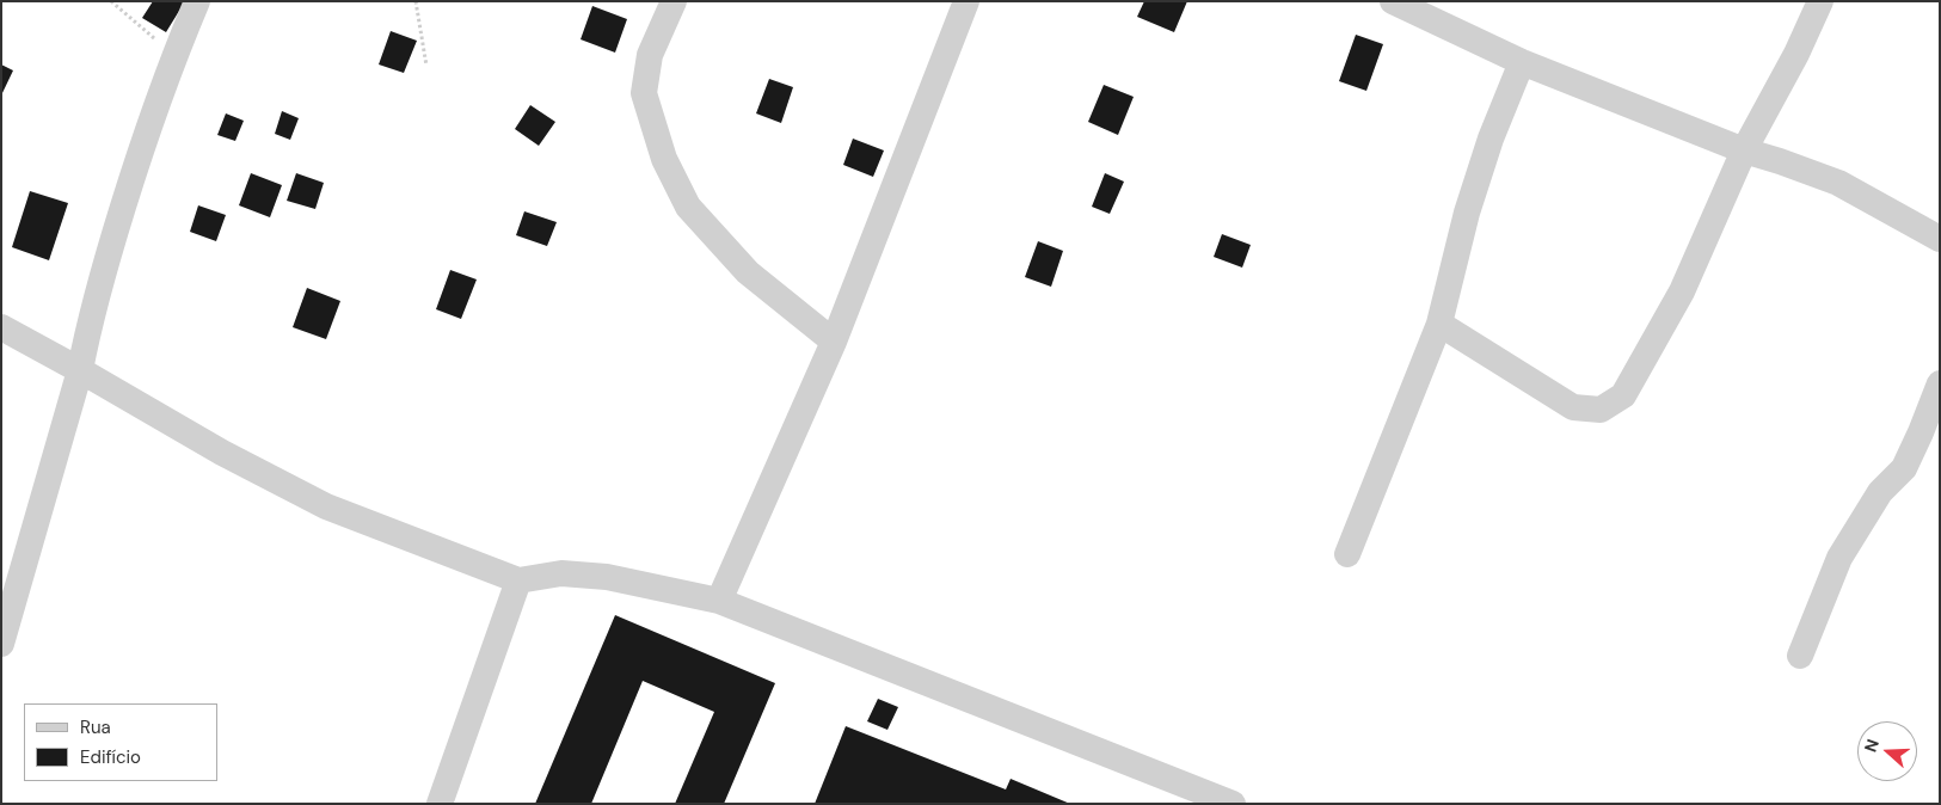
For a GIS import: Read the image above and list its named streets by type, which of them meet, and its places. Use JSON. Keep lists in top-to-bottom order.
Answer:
{
  "legend": ["Rua", "Edifício"],
  "north": "left"
}
